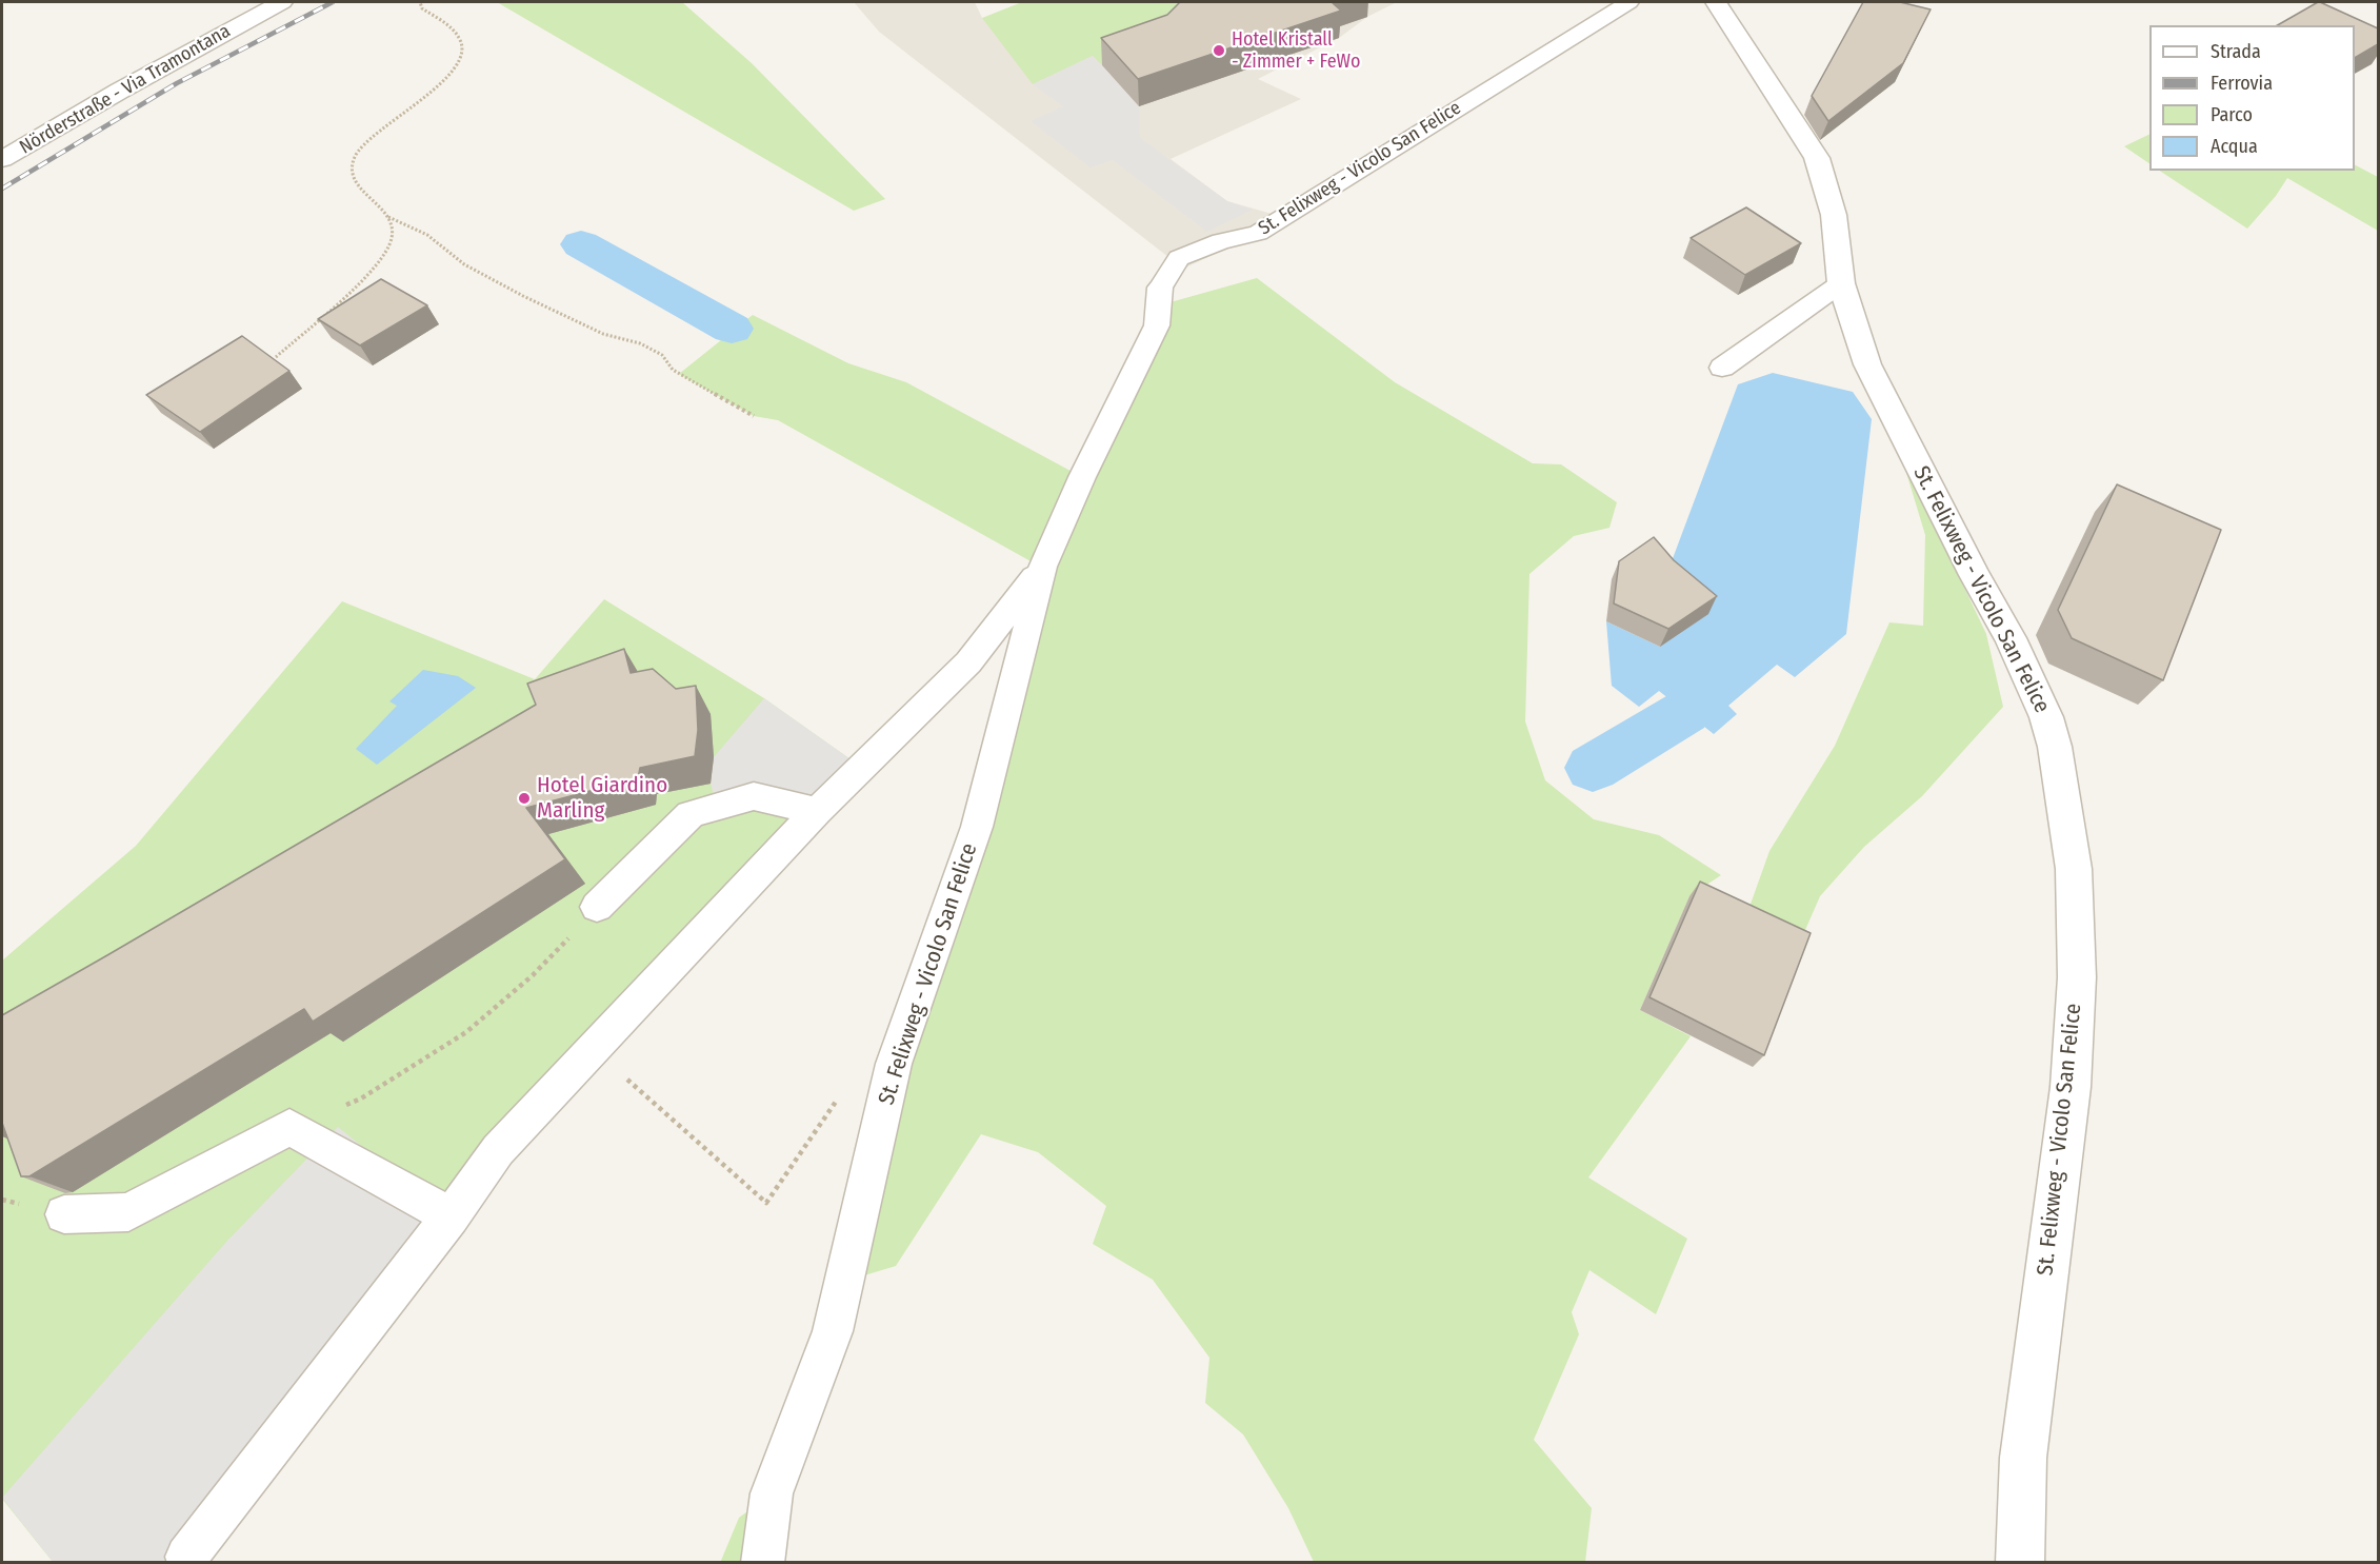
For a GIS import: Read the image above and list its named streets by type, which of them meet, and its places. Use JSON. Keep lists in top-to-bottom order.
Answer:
{
  "streets": {
    "street": ["Nörderstraße - Via Tramontana", "St. Felixweg - Vicolo San Felice"]
  },
  "places": ["Hotel Kristall - Zimmer + FeWo", "Hotel Giardino Marling"],
  "legend": [
    "Strada",
    "Ferrovia",
    "Parco",
    "Acqua"
  ]
}
